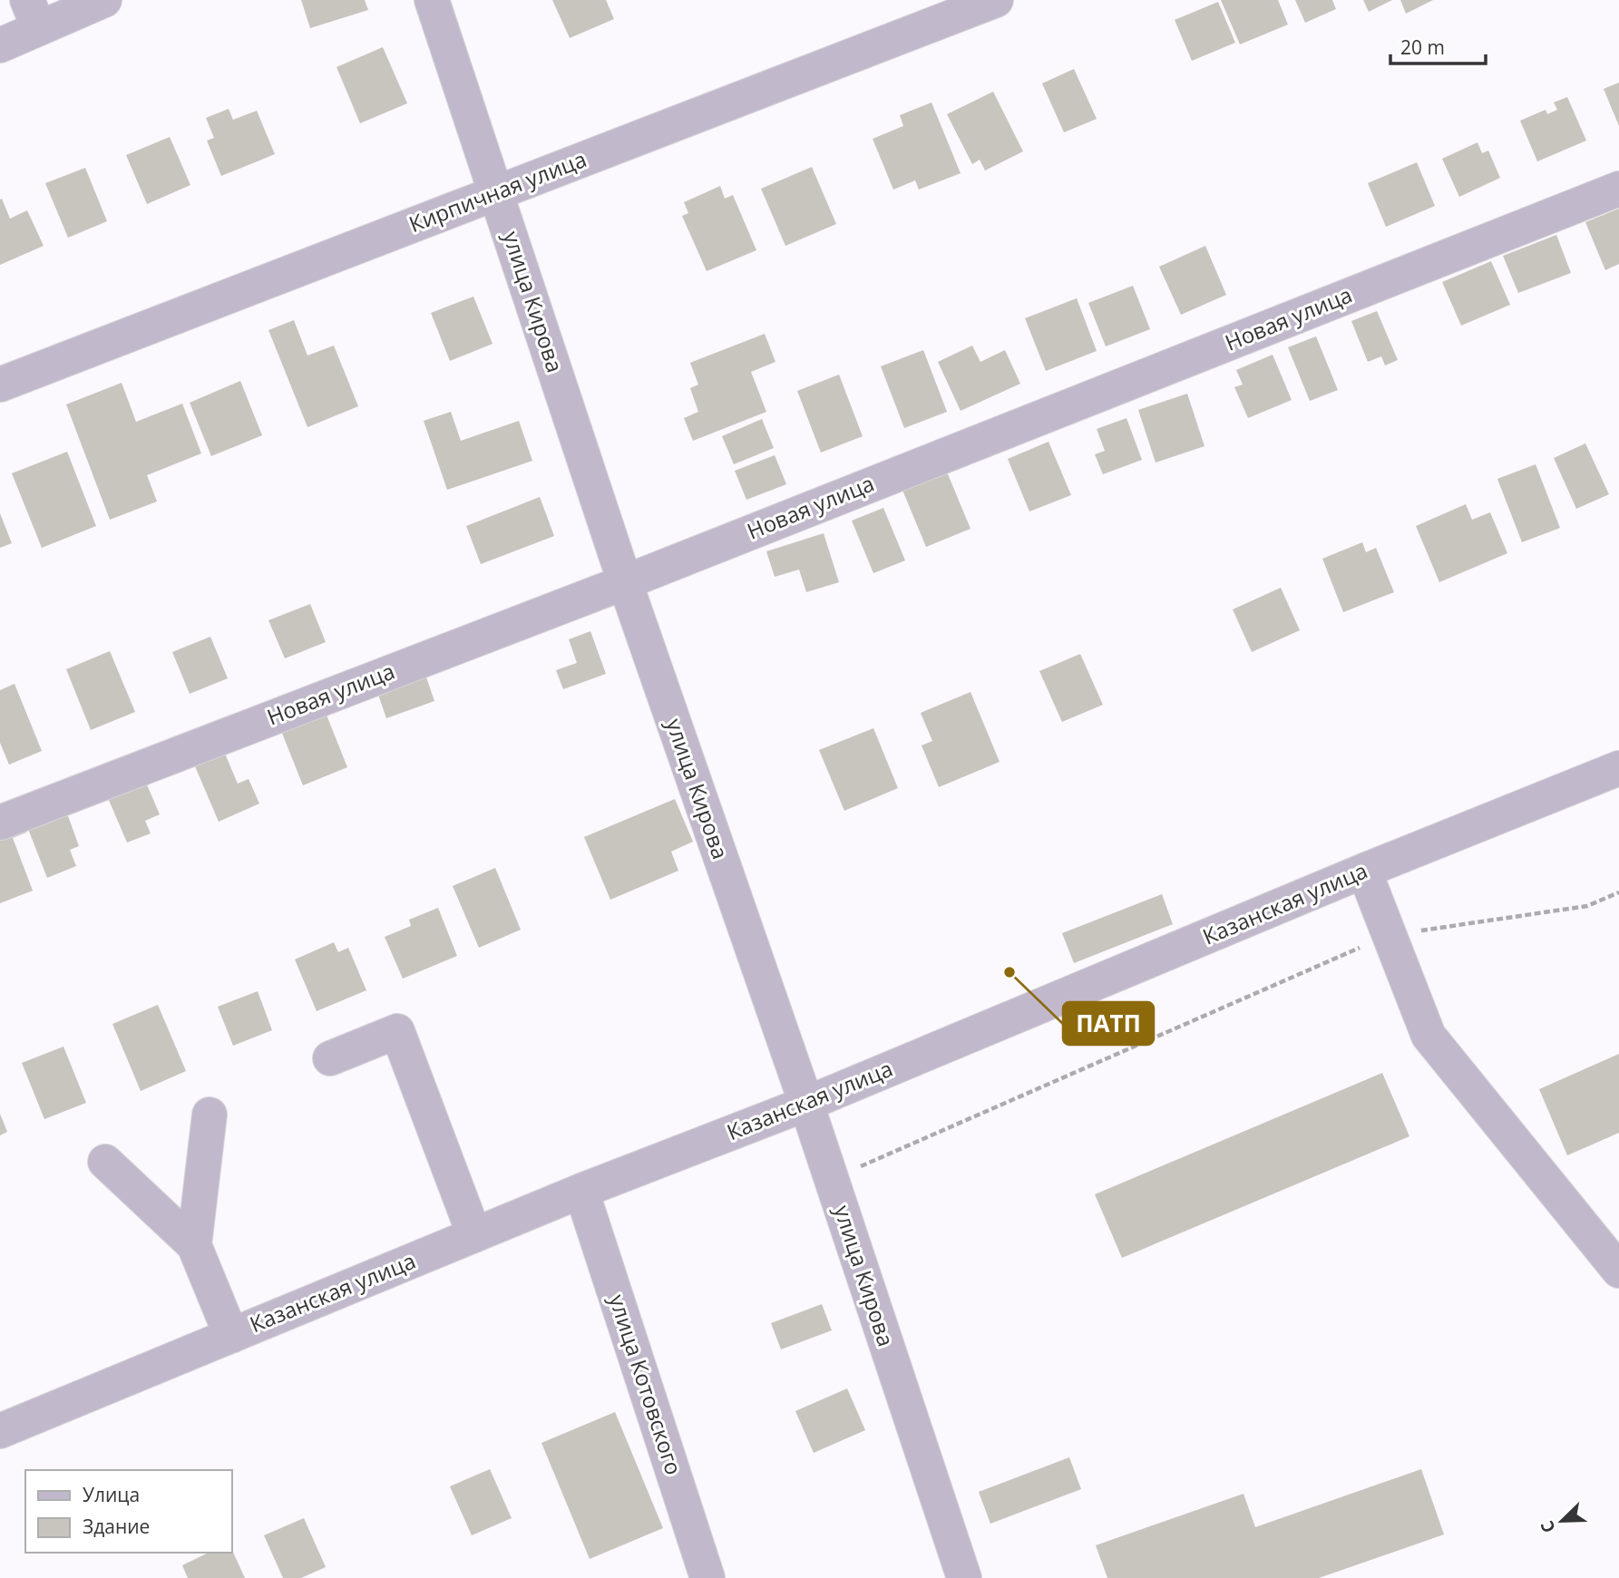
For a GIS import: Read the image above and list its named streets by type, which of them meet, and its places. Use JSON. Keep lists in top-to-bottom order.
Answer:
{
  "streets": {
    "street": [
      "Кирпичная улица",
      "улица Кирова",
      "Новая улица",
      "Казанская улица",
      "улица Котовского"
    ]
  },
  "crossings": [
    ["Кирпичная улица", "улица Кирова"],
    ["улица Кирова", "Новая улица"],
    ["улица Кирова", "Казанская улица"],
    ["Казанская улица", "улица Котовского"]
  ],
  "places": ["ПАТП"],
  "legend": ["Улица", "Здание"],
  "scale_bar": "20 m",
  "north": "bottom left"
}
